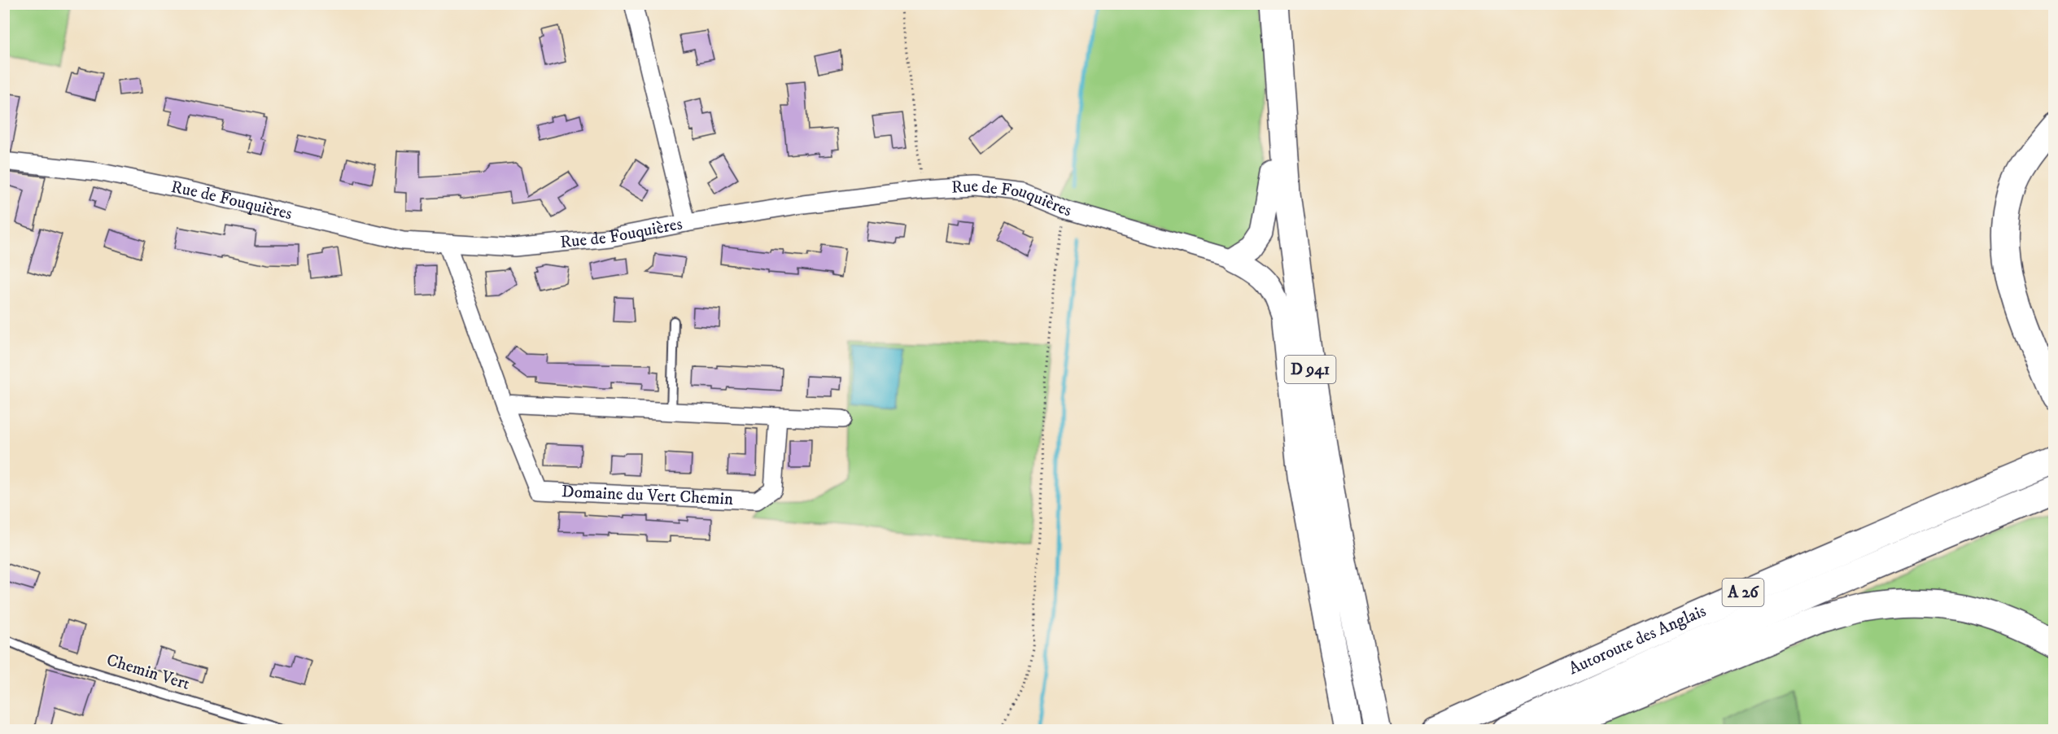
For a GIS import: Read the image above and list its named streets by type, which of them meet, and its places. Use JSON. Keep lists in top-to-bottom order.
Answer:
{
  "streets": {
    "main road": ["D 941", "A 26", "Autoroute des Anglais"],
    "street": ["Rue de Fouquières", "Domaine du Vert Chemin"],
    "lane": ["Chemin Vert"]
  },
  "crossings": [
    ["Rue de Fouquières", "Domaine du Vert Chemin"]
  ]
}
